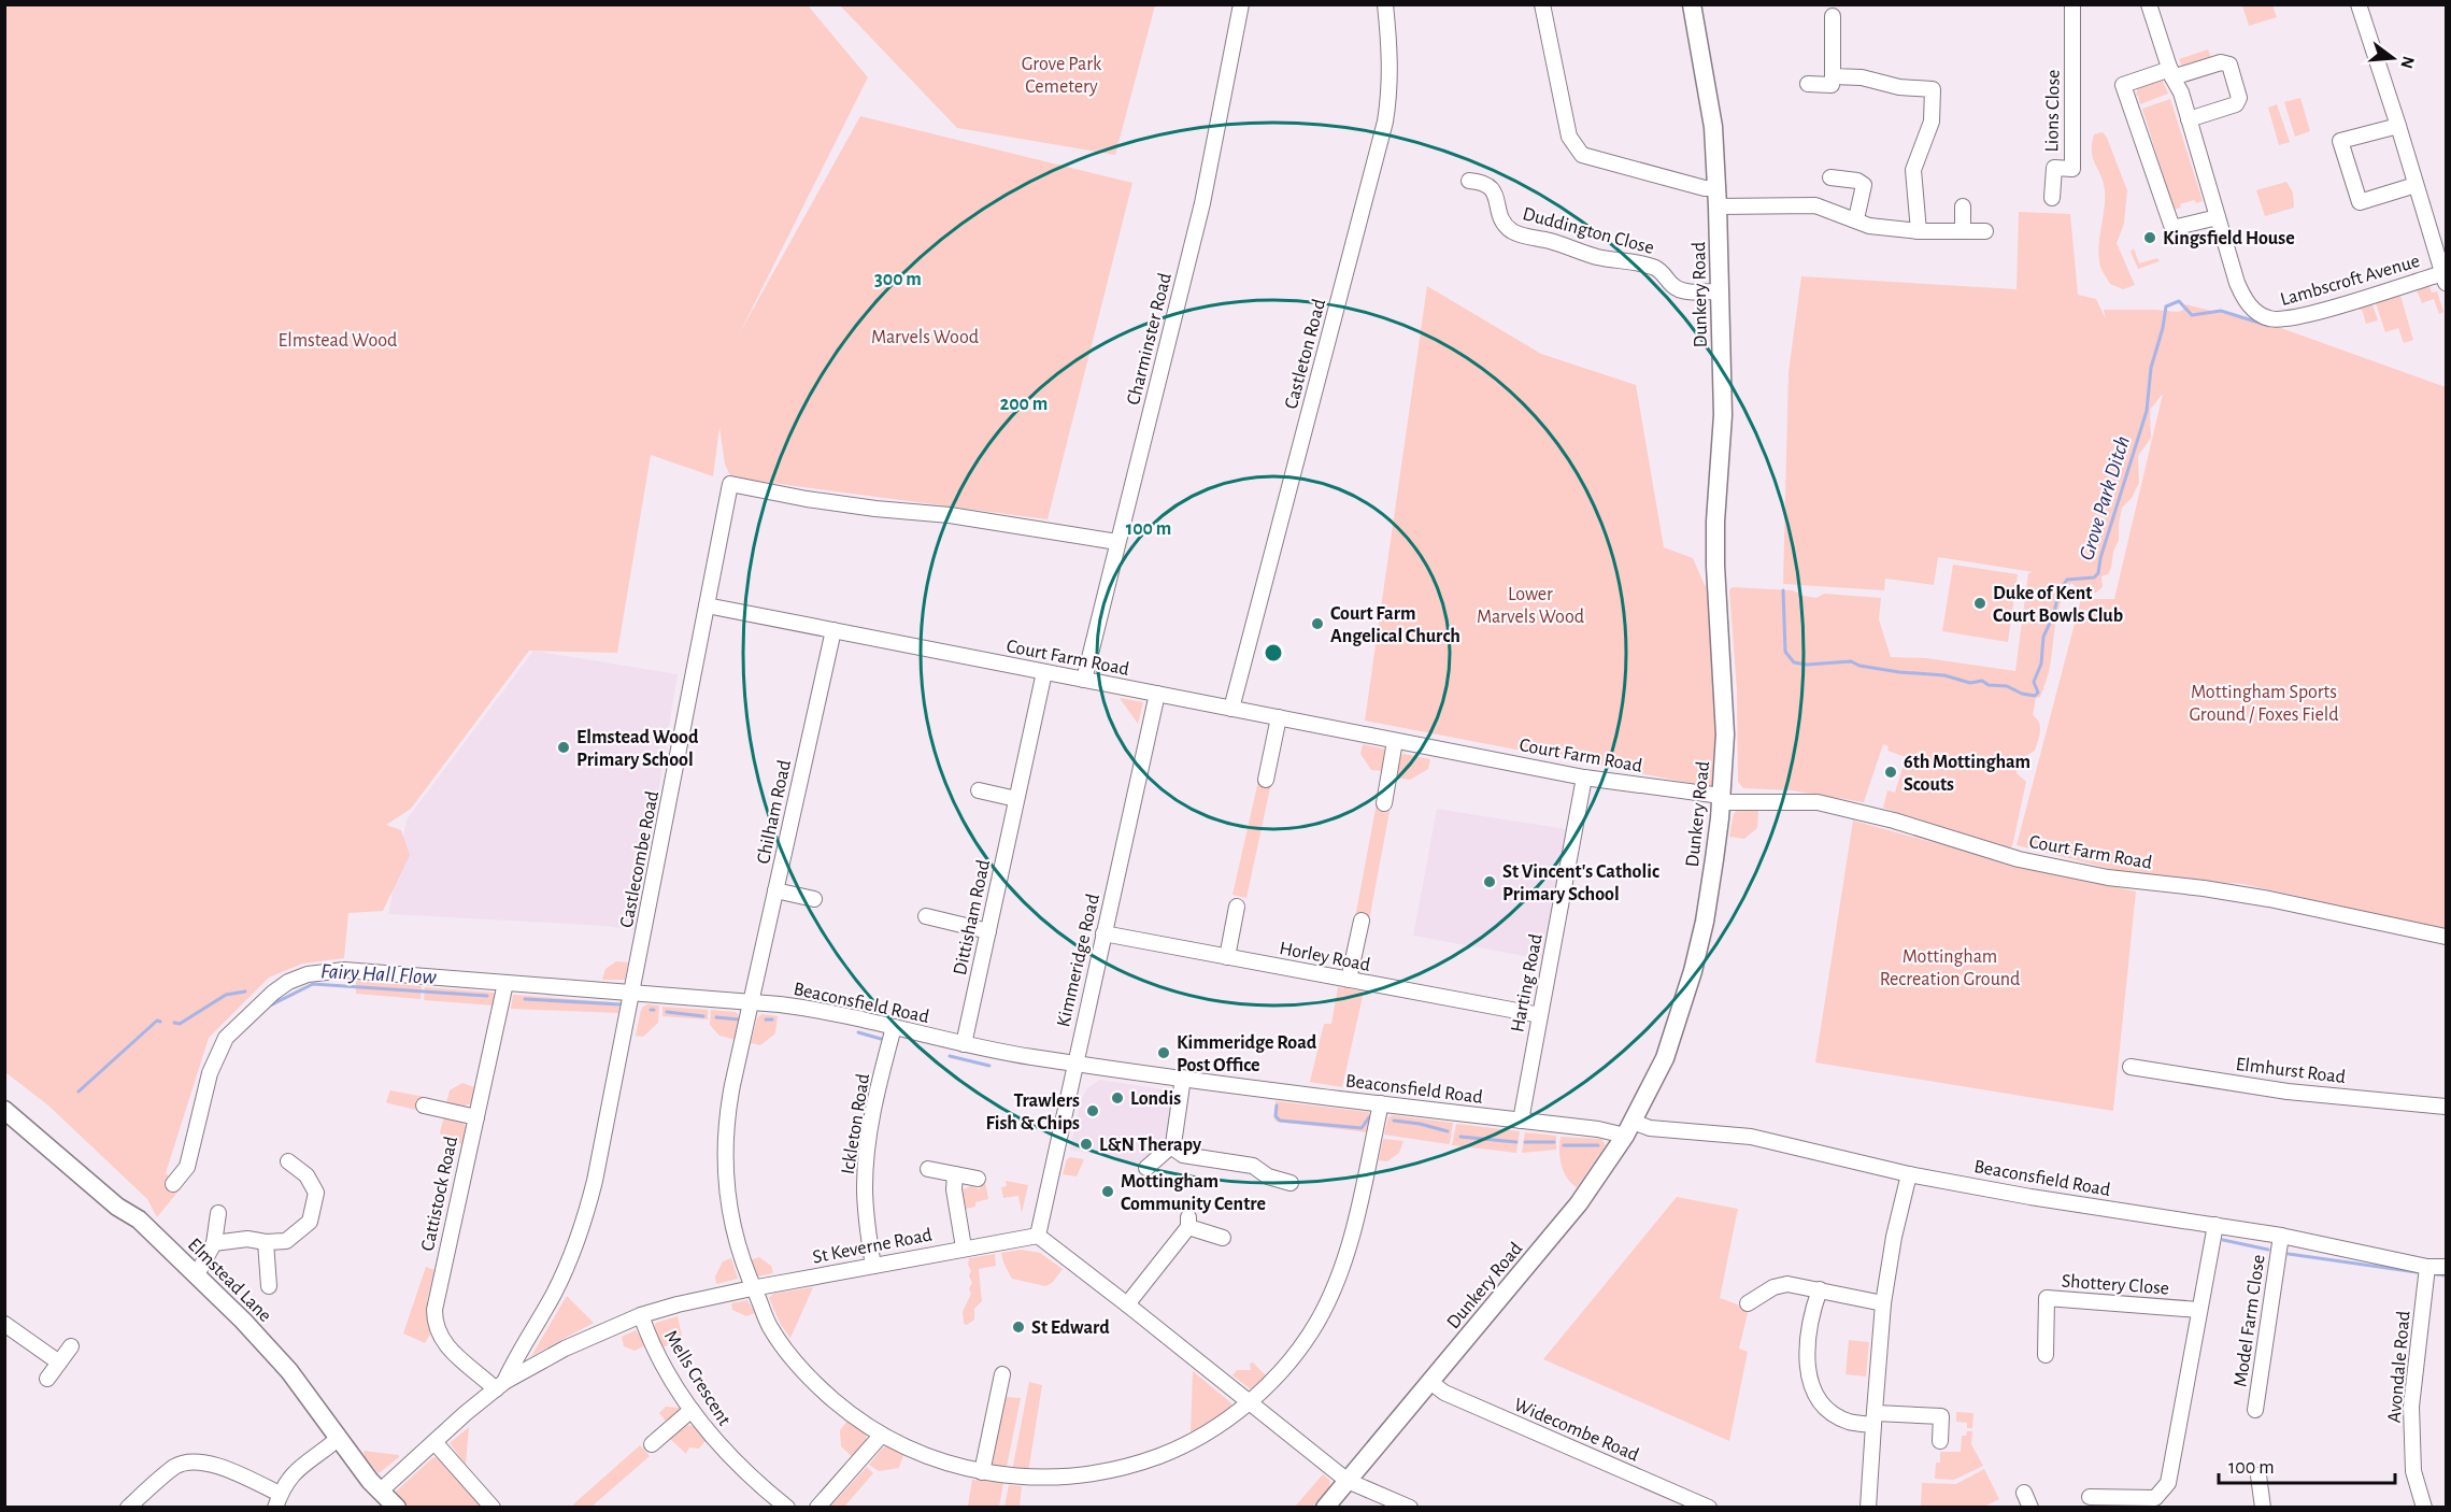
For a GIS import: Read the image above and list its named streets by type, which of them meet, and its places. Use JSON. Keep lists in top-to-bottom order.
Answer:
{
  "streets": {
    "street": [
      "Lions Close",
      "Duddington Close",
      "Lambscroft Avenue",
      "Dunkery Road",
      "Charminster Road",
      "Castleton Road",
      "Court Farm Road",
      "Chilham Road",
      "Castlecombe Road",
      "Dittisham Road",
      "Horley Road",
      "Kimmeridge Road",
      "Harting Road",
      "Beaconsfield Road",
      "Elmhurst Road",
      "Ickleton Road",
      "Cattistock Road",
      "St Keverne Road",
      "Elmstead Lane",
      "Shottery Close",
      "Model Farm Close",
      "Avondale Road",
      "Mells Crescent",
      "Widecombe Road"
    ]
  },
  "crossings": [
    ["Duddington Close", "Dunkery Road"],
    ["Dunkery Road", "Court Farm Road"],
    ["Dunkery Road", "Beaconsfield Road"],
    ["Dunkery Road", "Widecombe Road"],
    ["Charminster Road", "Court Farm Road"],
    ["Charminster Road", "Castlecombe Road"],
    ["Castleton Road", "Court Farm Road"],
    ["Court Farm Road", "Chilham Road"],
    ["Court Farm Road", "Castlecombe Road"],
    ["Court Farm Road", "Dittisham Road"],
    ["Court Farm Road", "Kimmeridge Road"],
    ["Court Farm Road", "Harting Road"],
    ["Chilham Road", "Beaconsfield Road"],
    ["Chilham Road", "St Keverne Road"],
    ["Castlecombe Road", "Beaconsfield Road"],
    ["Castlecombe Road", "Cattistock Road"],
    ["Castlecombe Road", "St Keverne Road"],
    ["Dittisham Road", "Beaconsfield Road"],
    ["Horley Road", "Kimmeridge Road"],
    ["Horley Road", "Harting Road"],
    ["Kimmeridge Road", "Beaconsfield Road"],
    ["Kimmeridge Road", "St Keverne Road"],
    ["Harting Road", "Beaconsfield Road"],
    ["Beaconsfield Road", "Ickleton Road"],
    ["Beaconsfield Road", "Cattistock Road"],
    ["Beaconsfield Road", "Model Farm Close"],
    ["Beaconsfield Road", "Avondale Road"],
    ["Ickleton Road", "St Keverne Road"],
    ["Cattistock Road", "St Keverne Road"],
    ["St Keverne Road", "Elmstead Lane"],
    ["St Keverne Road", "Mells Crescent"]
  ],
  "water": ["Grove Park Ditch", "Fairy Hall Flow"],
  "parks": [
    "Grove Park Cemetery",
    "Marvels Wood",
    "Elmstead Wood",
    "Lower Marvels Wood",
    "Mottingham Sports Ground / Foxes Field",
    "Mottingham Recreation Ground"
  ],
  "places": [
    "Kingsfield House",
    "Duke of Kent Court Bowls Club",
    "Court Farm Angelical Church",
    "Elmstead Wood Primary School",
    "6th Mottingham Scouts",
    "St Vincent's Catholic Primary School",
    "Kimmeridge Road Post Office",
    "Londis",
    "Trawlers Fish & Chips",
    "L&N Therapy",
    "Mottingham Community Centre",
    "St Edward"
  ],
  "scale_bar": "100 m",
  "north": "right",
  "rings": ["300 m", "200 m", "100 m"]
}
